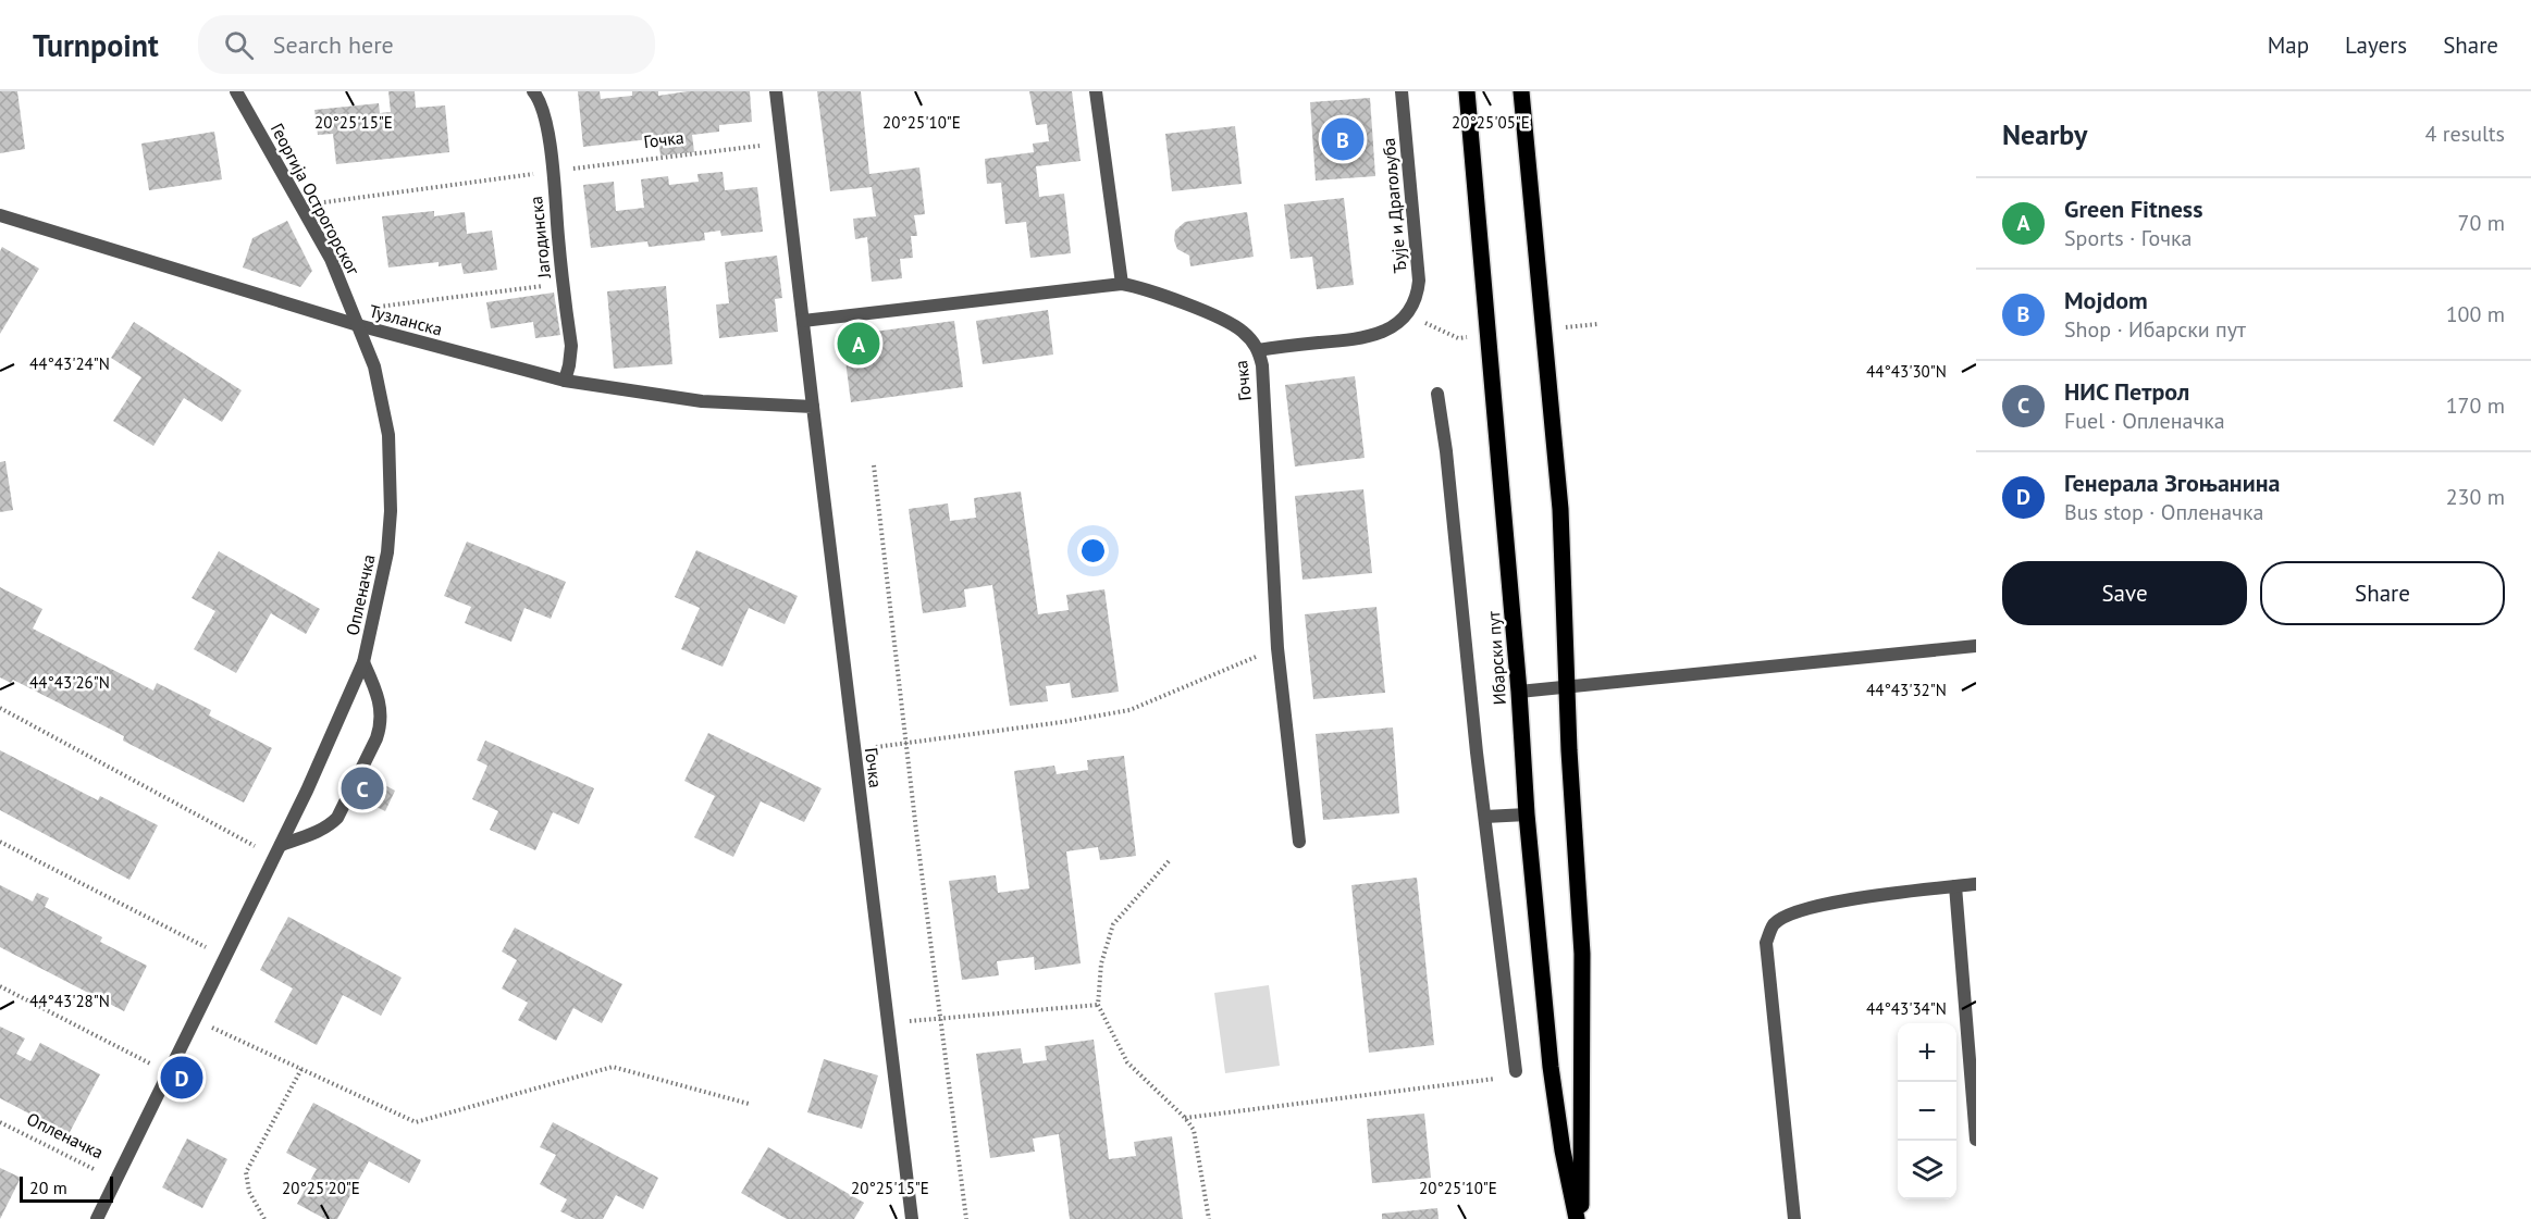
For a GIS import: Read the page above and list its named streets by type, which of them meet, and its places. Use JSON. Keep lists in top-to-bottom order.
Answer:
{
  "streets": {
    "main road": ["Ибарски пут"],
    "street": [
      "Гочка",
      "Георгија Острогорског",
      "Ђује и Драгољуба",
      "Јагодинска",
      "Тузланска",
      "Опленачка"
    ]
  },
  "crossings": [
    ["Гочка", "Георгија Острогорског"],
    ["Гочка", "Јагодинска"],
    ["Гочка", "Тузланска"],
    ["Георгија Острогорског", "Тузланска"],
    ["Георгија Острогорског", "Опленачка"],
    ["Јагодинска", "Тузланска"],
    ["Тузланска", "Опленачка"]
  ],
  "scale_bar": "20 m",
  "page": {
    "header": "Turnpoint",
    "search": "Search here",
    "nav": ["Map", "Layers", "Share"],
    "heading": ["Nearby", "4 results"],
    "pins": [
      "B",
      "A",
      "C",
      "D"
    ],
    "list": [
      {
        "mark": "A",
        "name": "Green Fitness",
        "note": "Sports · Гочка",
        "value": "70 m"
      },
      {
        "mark": "B",
        "name": "Mojdom",
        "note": "Shop · Ибарски пут",
        "value": "100 m"
      },
      {
        "mark": "C",
        "name": "НИС Петрол",
        "note": "Fuel · Опленачка",
        "value": "170 m"
      },
      {
        "mark": "D",
        "name": "Генерала Згоњанина",
        "note": "Bus stop · Опленачка",
        "value": "230 m"
      }
    ],
    "buttons": ["Save", "Share"],
    "map_buttons": ["+", "−"],
    "scale": "20 m"
  },
  "coordinates": [
    "20°25'15\"E",
    "20°25'10\"E",
    "20°25'05\"E",
    "44°43'24\"N",
    "44°43'30\"N",
    "44°43'26\"N",
    "44°43'32\"N",
    "44°43'28\"N",
    "44°43'34\"N",
    "20°25'20\"E"
  ]
}
